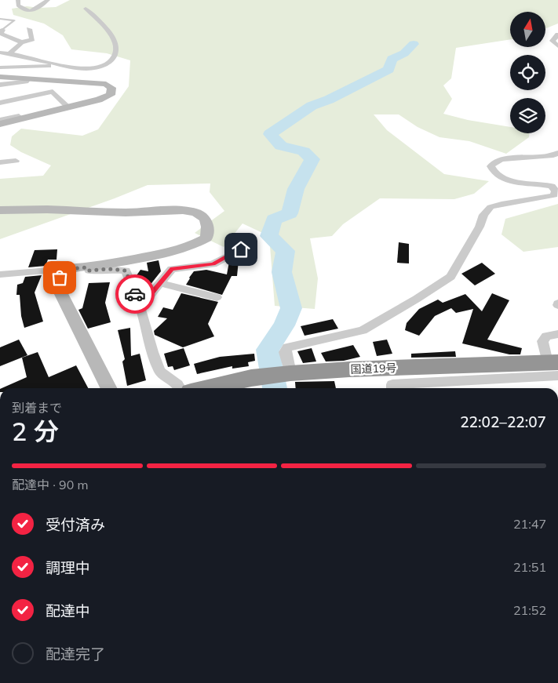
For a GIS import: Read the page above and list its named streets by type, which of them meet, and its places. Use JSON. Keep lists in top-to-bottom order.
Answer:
{
  "streets": {
    "highway": ["国道19号"]
  },
  "north": "top",
  "page": {
    "heading": ["2 分", "到着まで", "22:02–22:07"],
    "bar": "配達中 · 90 m",
    "list": [
      ["受付済み", "21:47"],
      ["調理中", "21:51"],
      ["配達中", "21:52"],
      "配達完了"
    ]
  }
}
